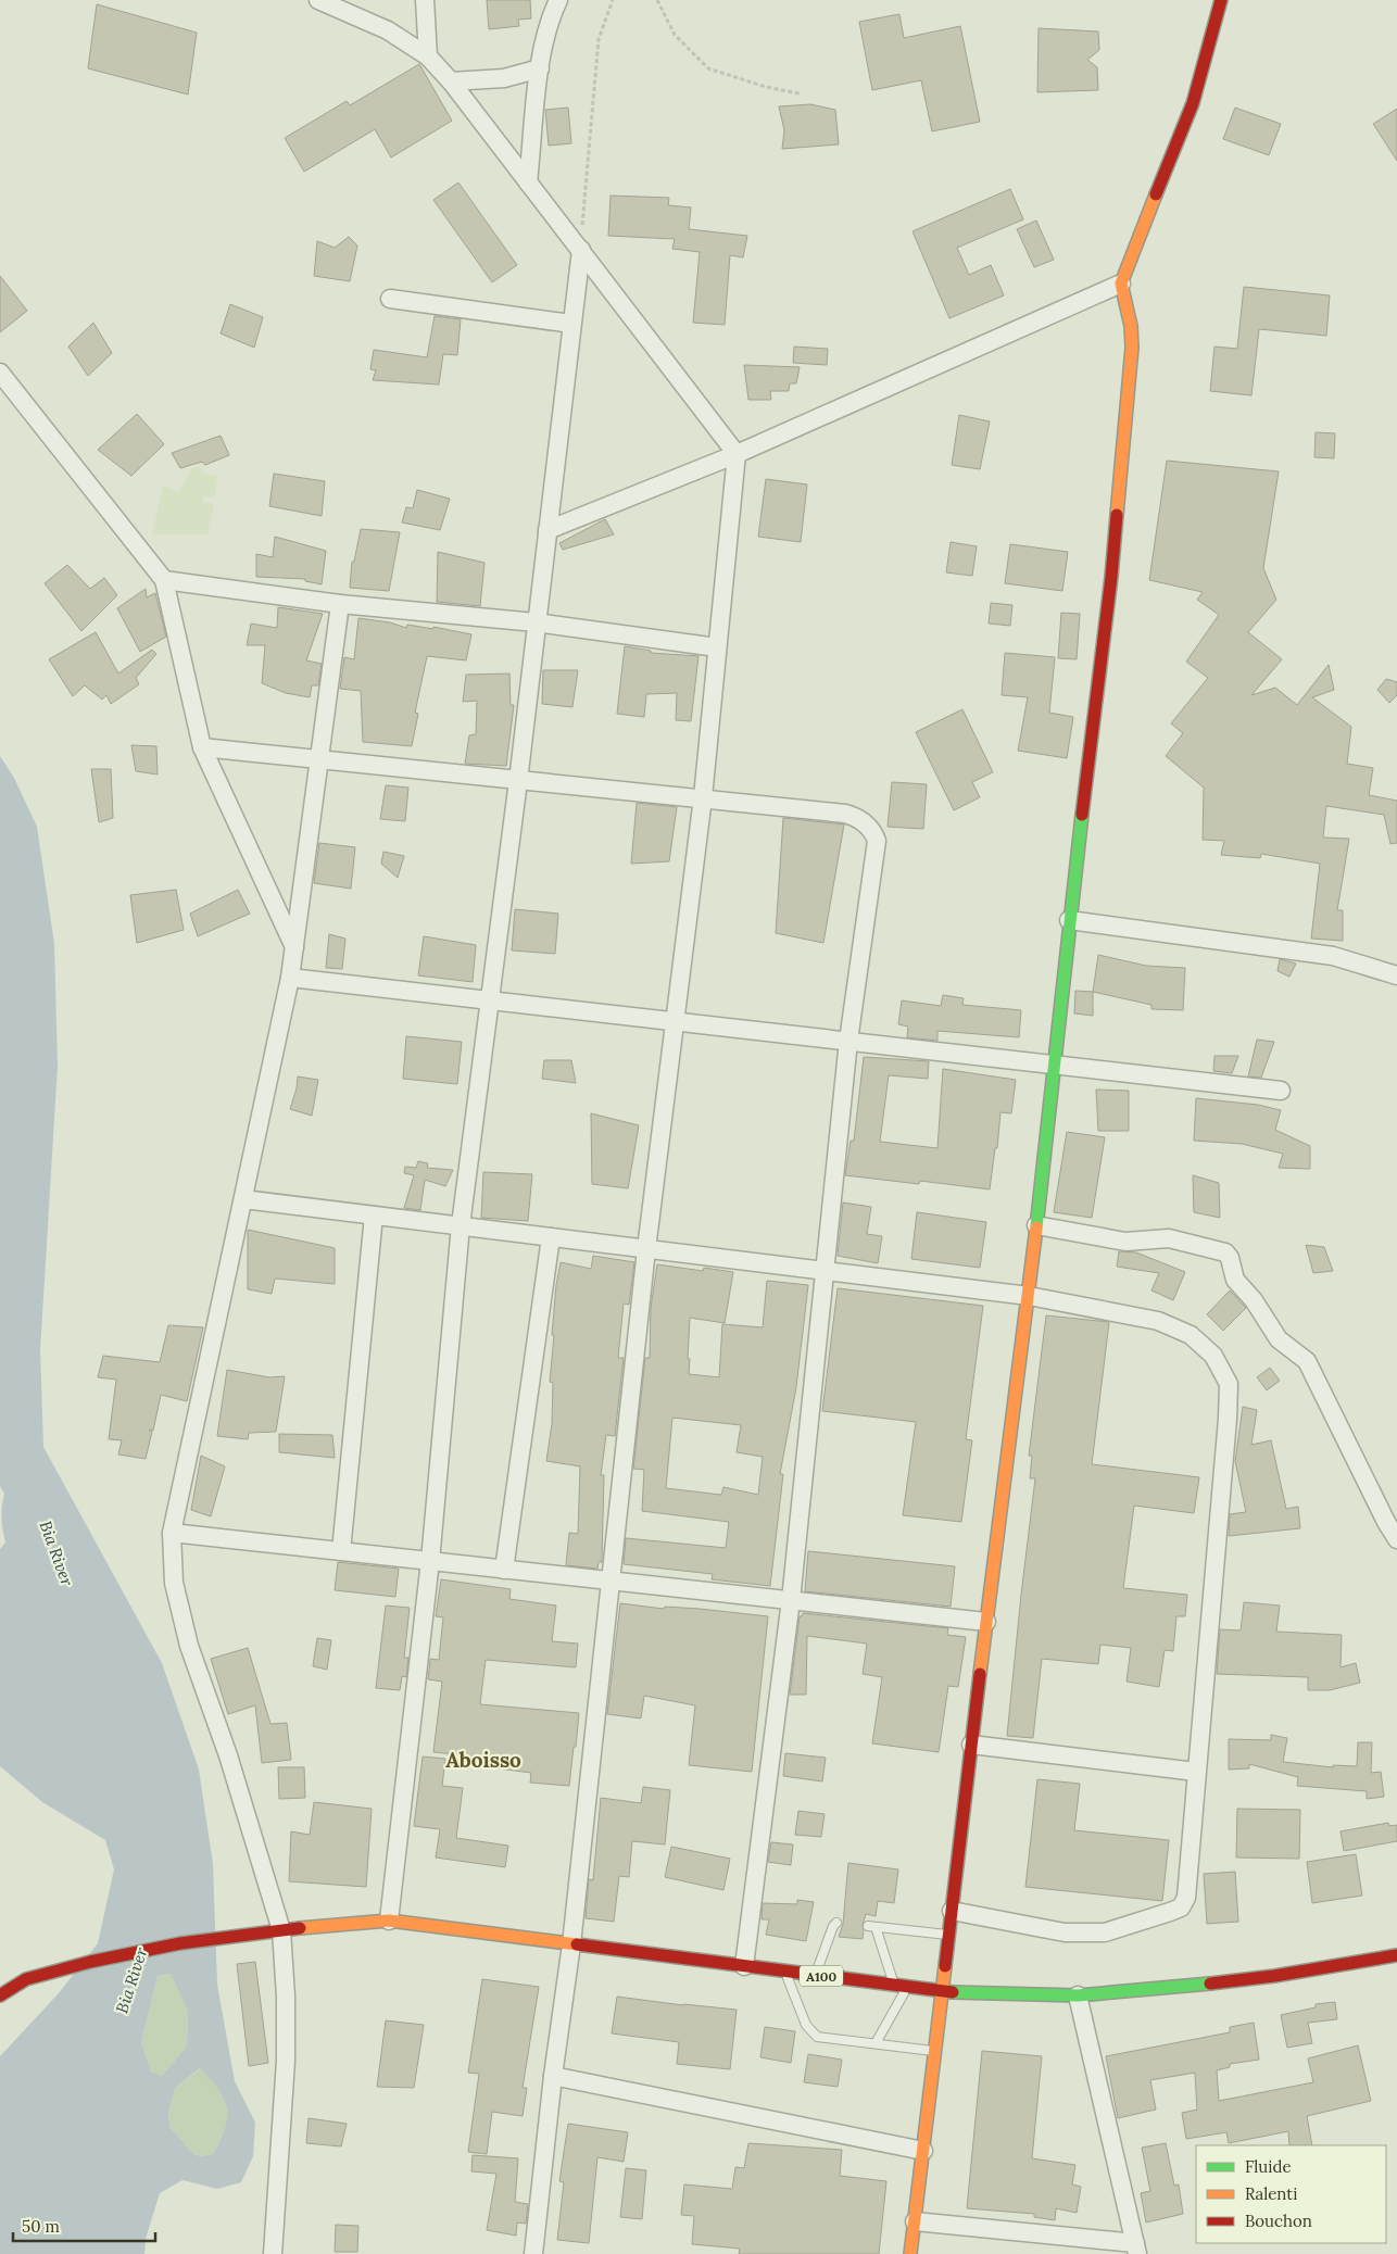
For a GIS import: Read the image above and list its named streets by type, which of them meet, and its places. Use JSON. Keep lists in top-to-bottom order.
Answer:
{
  "streets": {
    "main road": ["A100"]
  },
  "districts": ["Aboisso"],
  "water": ["Bia River"],
  "legend": ["Fluide", "Ralenti", "Bouchon"],
  "scale_bar": "50 m"
}
